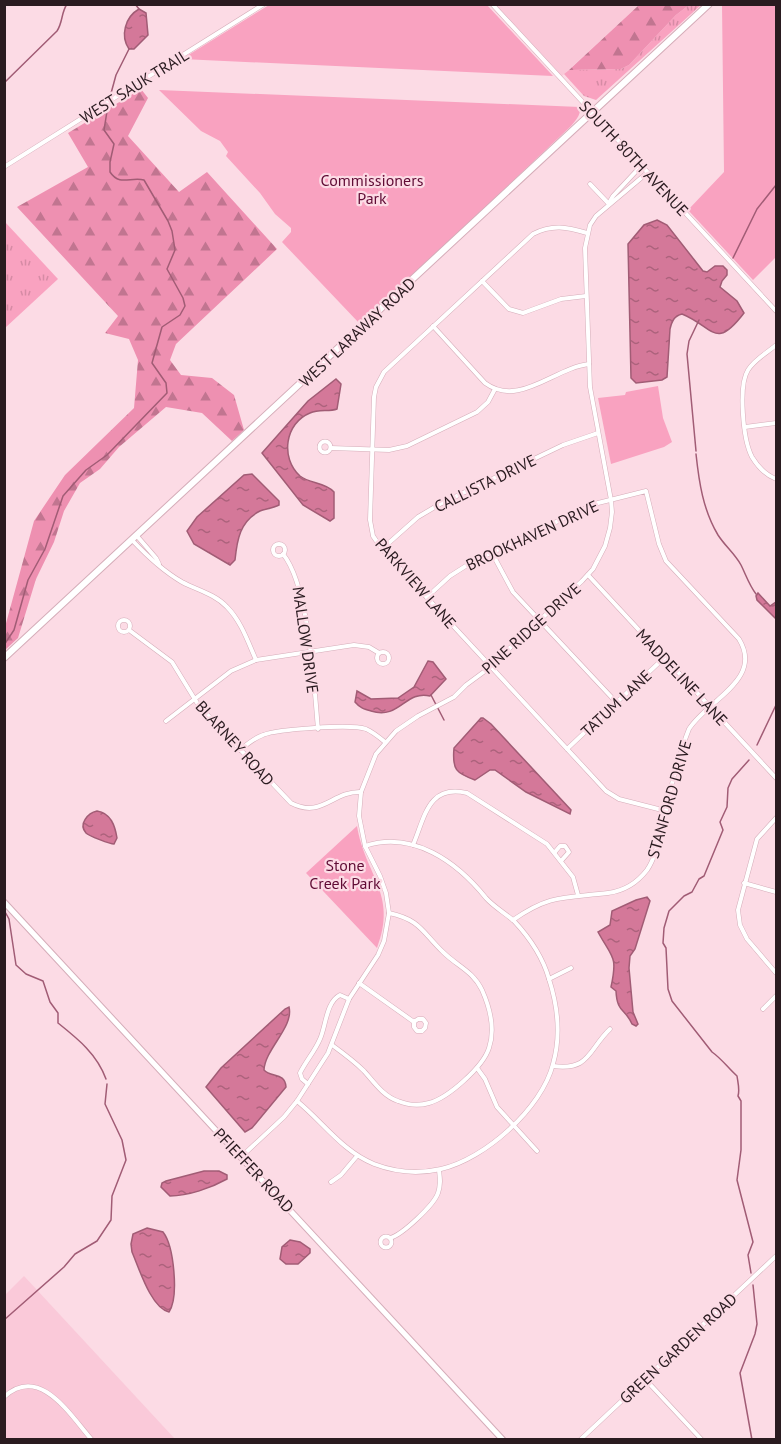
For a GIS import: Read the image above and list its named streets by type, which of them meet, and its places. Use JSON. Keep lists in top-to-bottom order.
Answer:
{
  "streets": {
    "main road": ["WEST LARAWAY ROAD"],
    "street": [
      "WEST SAUK TRAIL",
      "SOUTH 80TH AVENUE",
      "CALLISTA DRIVE",
      "BROOKHAVEN DRIVE",
      "PARKVIEW LANE",
      "PINE RIDGE DRIVE",
      "MALLOW DRIVE",
      "MADDELINE LANE",
      "TATUM LANE",
      "BLARNEY ROAD",
      "STANFORD DRIVE",
      "PFIEFFER ROAD",
      "GREEN GARDEN ROAD"
    ]
  },
  "crossings": [
    ["SOUTH 80TH AVENUE", "WEST LARAWAY ROAD"],
    ["CALLISTA DRIVE", "PARKVIEW LANE"],
    ["CALLISTA DRIVE", "PINE RIDGE DRIVE"],
    ["BROOKHAVEN DRIVE", "PARKVIEW LANE"],
    ["BROOKHAVEN DRIVE", "PINE RIDGE DRIVE"],
    ["BROOKHAVEN DRIVE", "STANFORD DRIVE"],
    ["PARKVIEW LANE", "PINE RIDGE DRIVE"],
    ["PARKVIEW LANE", "TATUM LANE"],
    ["PARKVIEW LANE", "STANFORD DRIVE"],
    ["PINE RIDGE DRIVE", "MADDELINE LANE"],
    ["PINE RIDGE DRIVE", "BLARNEY ROAD"],
    ["PINE RIDGE DRIVE", "STANFORD DRIVE"],
    ["PINE RIDGE DRIVE", "PFIEFFER ROAD"],
    ["MADDELINE LANE", "TATUM LANE"],
    ["MADDELINE LANE", "STANFORD DRIVE"]
  ],
  "parks": ["Commissioners Park", "Stone Creek Park"]
}
